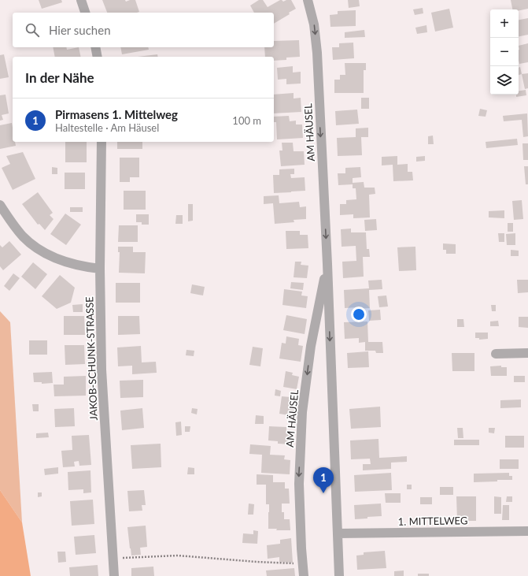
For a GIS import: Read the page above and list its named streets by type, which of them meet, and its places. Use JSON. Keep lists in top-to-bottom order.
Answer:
{
  "streets": {
    "street": ["AM HÄUSEL", "JAKOB-SCHUNK-STRASSE", "1. MITTELWEG"]
  },
  "crossings": [
    ["AM HÄUSEL", "1. MITTELWEG"]
  ],
  "one_way": ["AM HÄUSEL"],
  "page": {
    "map_buttons": ["+", "−"],
    "search": "Hier suchen",
    "heading": "In der Nähe",
    "list": [
      {
        "mark": "1",
        "name": "Pirmasens 1. Mittelweg",
        "note": "Haltestelle · Am Häusel",
        "value": "100 m"
      }
    ],
    "pins": "1"
  }
}
